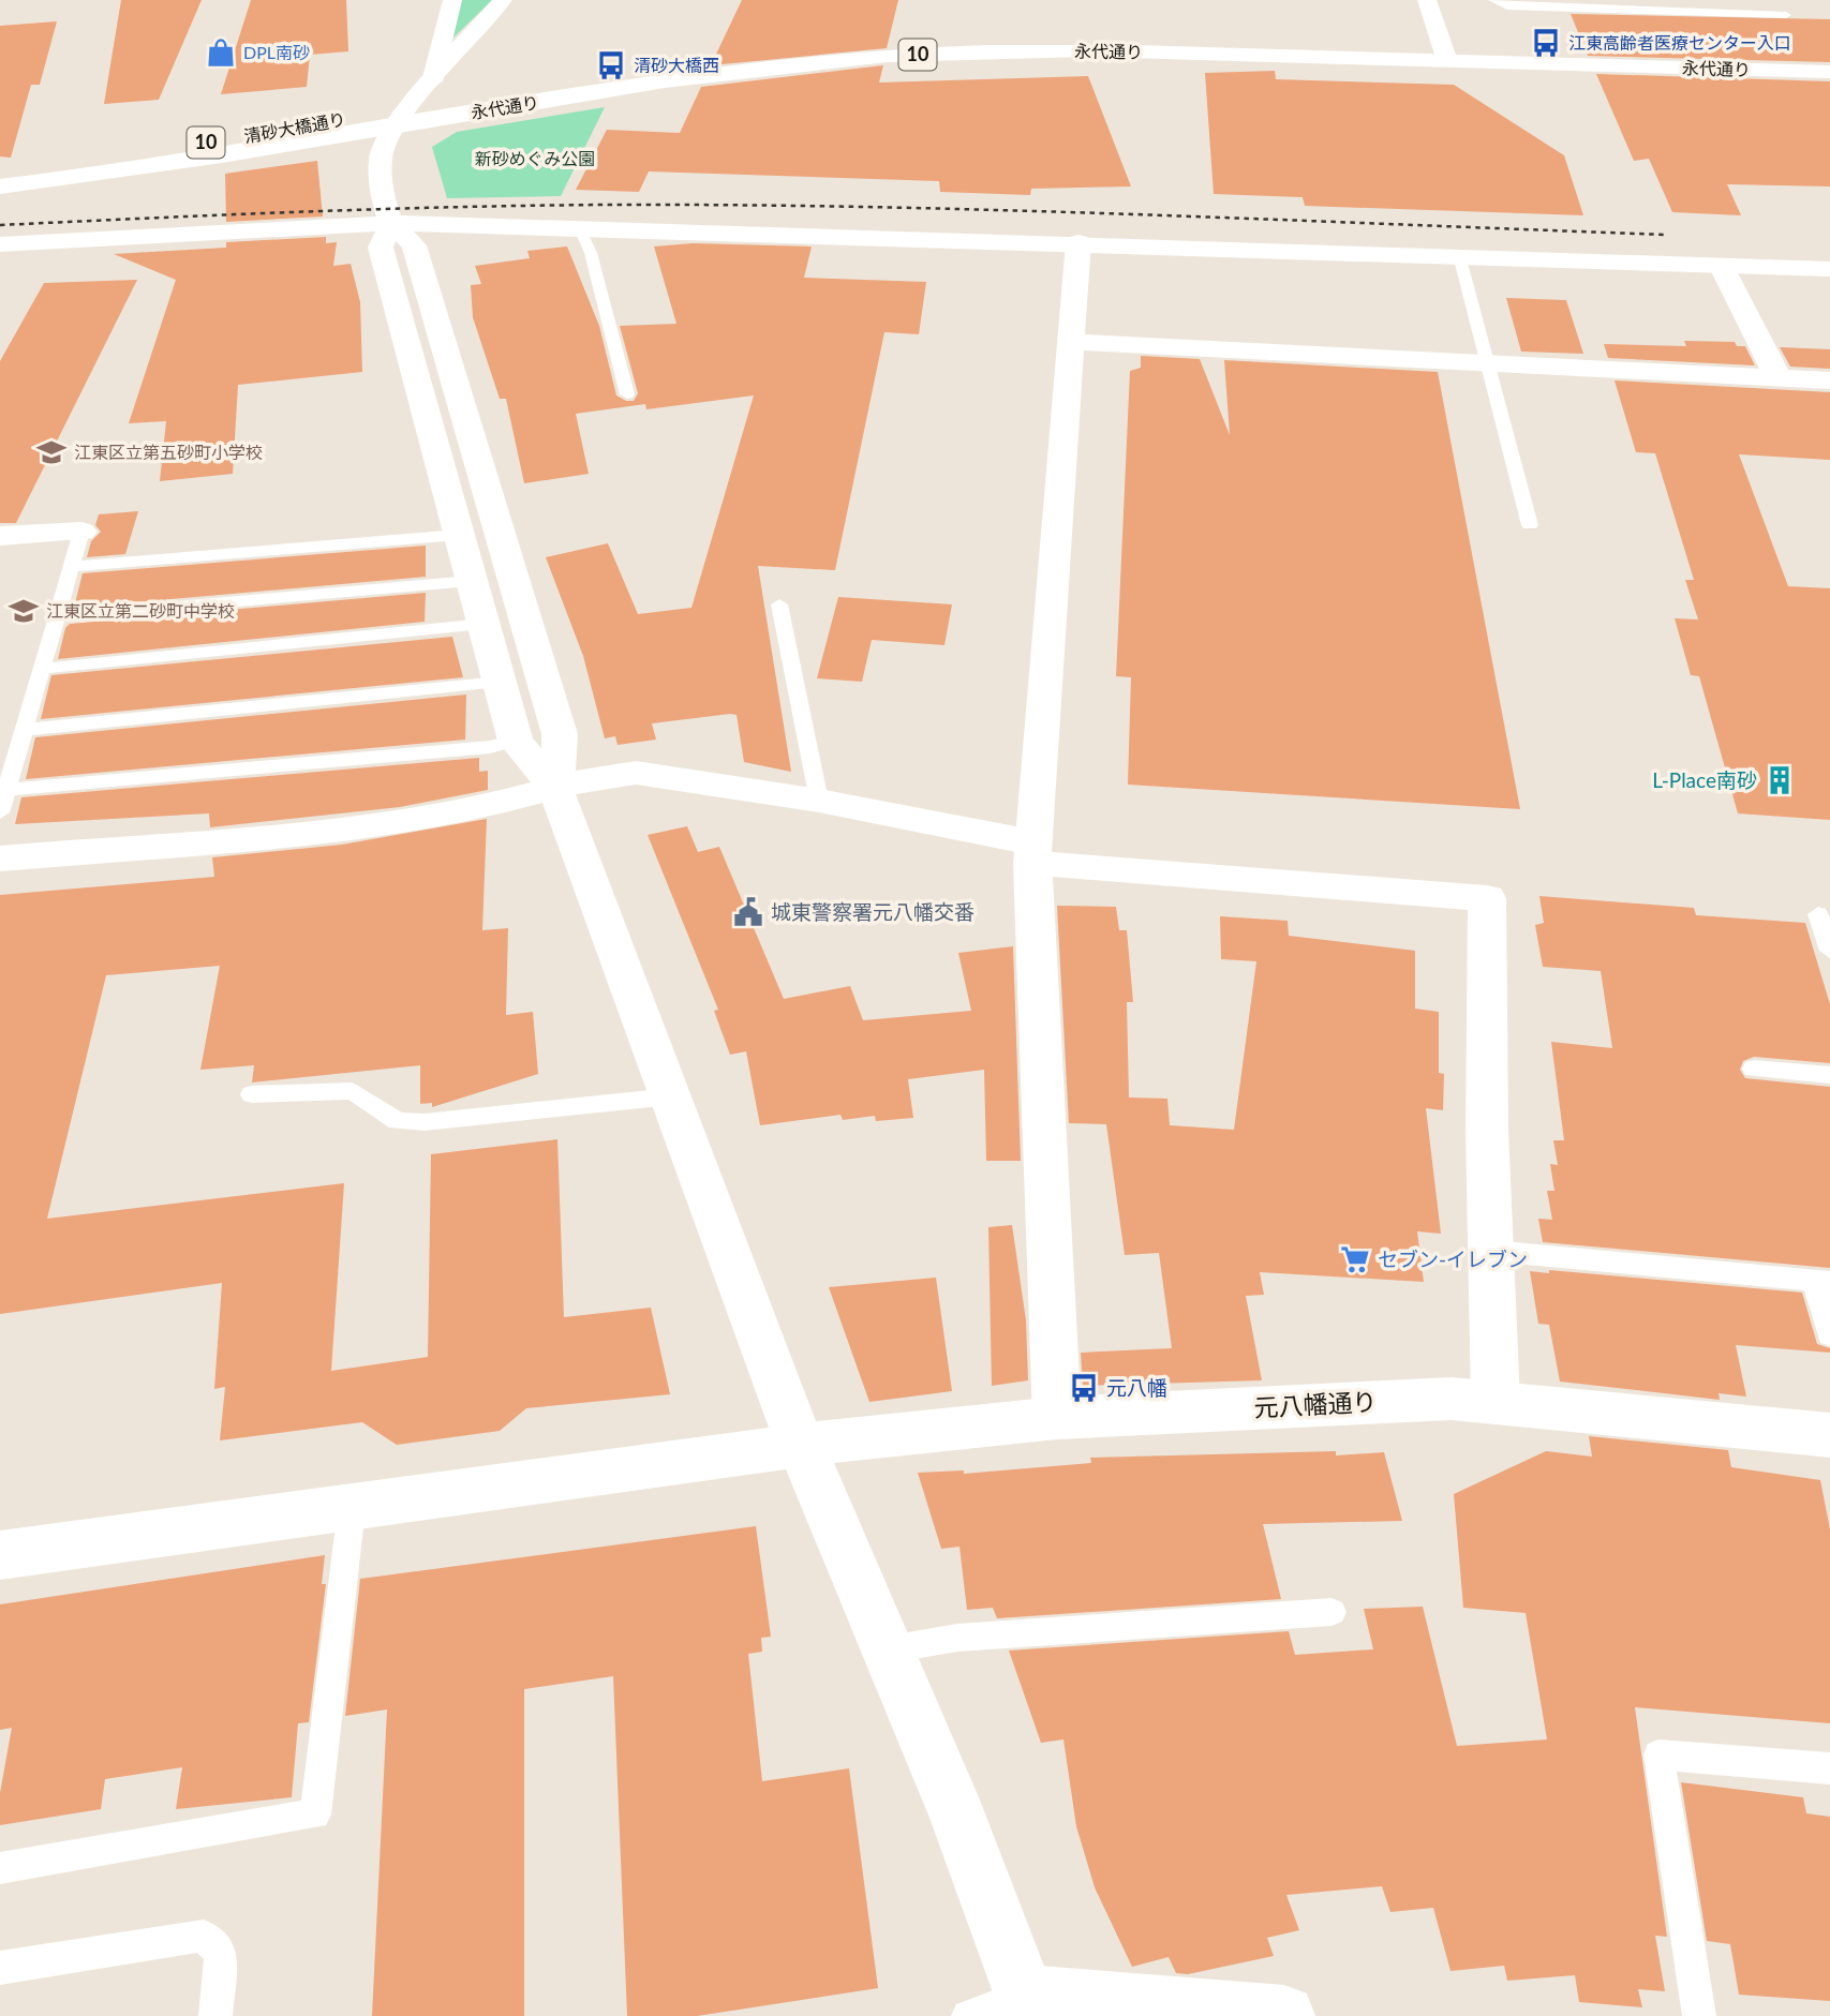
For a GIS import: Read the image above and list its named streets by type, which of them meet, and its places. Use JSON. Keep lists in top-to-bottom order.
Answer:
{
  "streets": {
    "street": [
      "永代通り",
      "10",
      "清砂大橋通り",
      "元八幡通り"
    ]
  },
  "crossings": [
    ["永代通り", "清砂大橋通り"]
  ],
  "parks": ["新砂めぐみ公園"],
  "places": {
    "bus stop": ["江東高齢者医療センター入口", "清砂大橋西", "元八幡"],
    "shop": ["DPL南砂"],
    "school or university": ["江東区立第五砂町小学校", "江東区立第二砂町中学校"],
    "building": ["L-Place南砂"],
    "public building": ["城東警察署元八幡交番"],
    "supermarket": ["セブン-イレブン"]
  }
}
